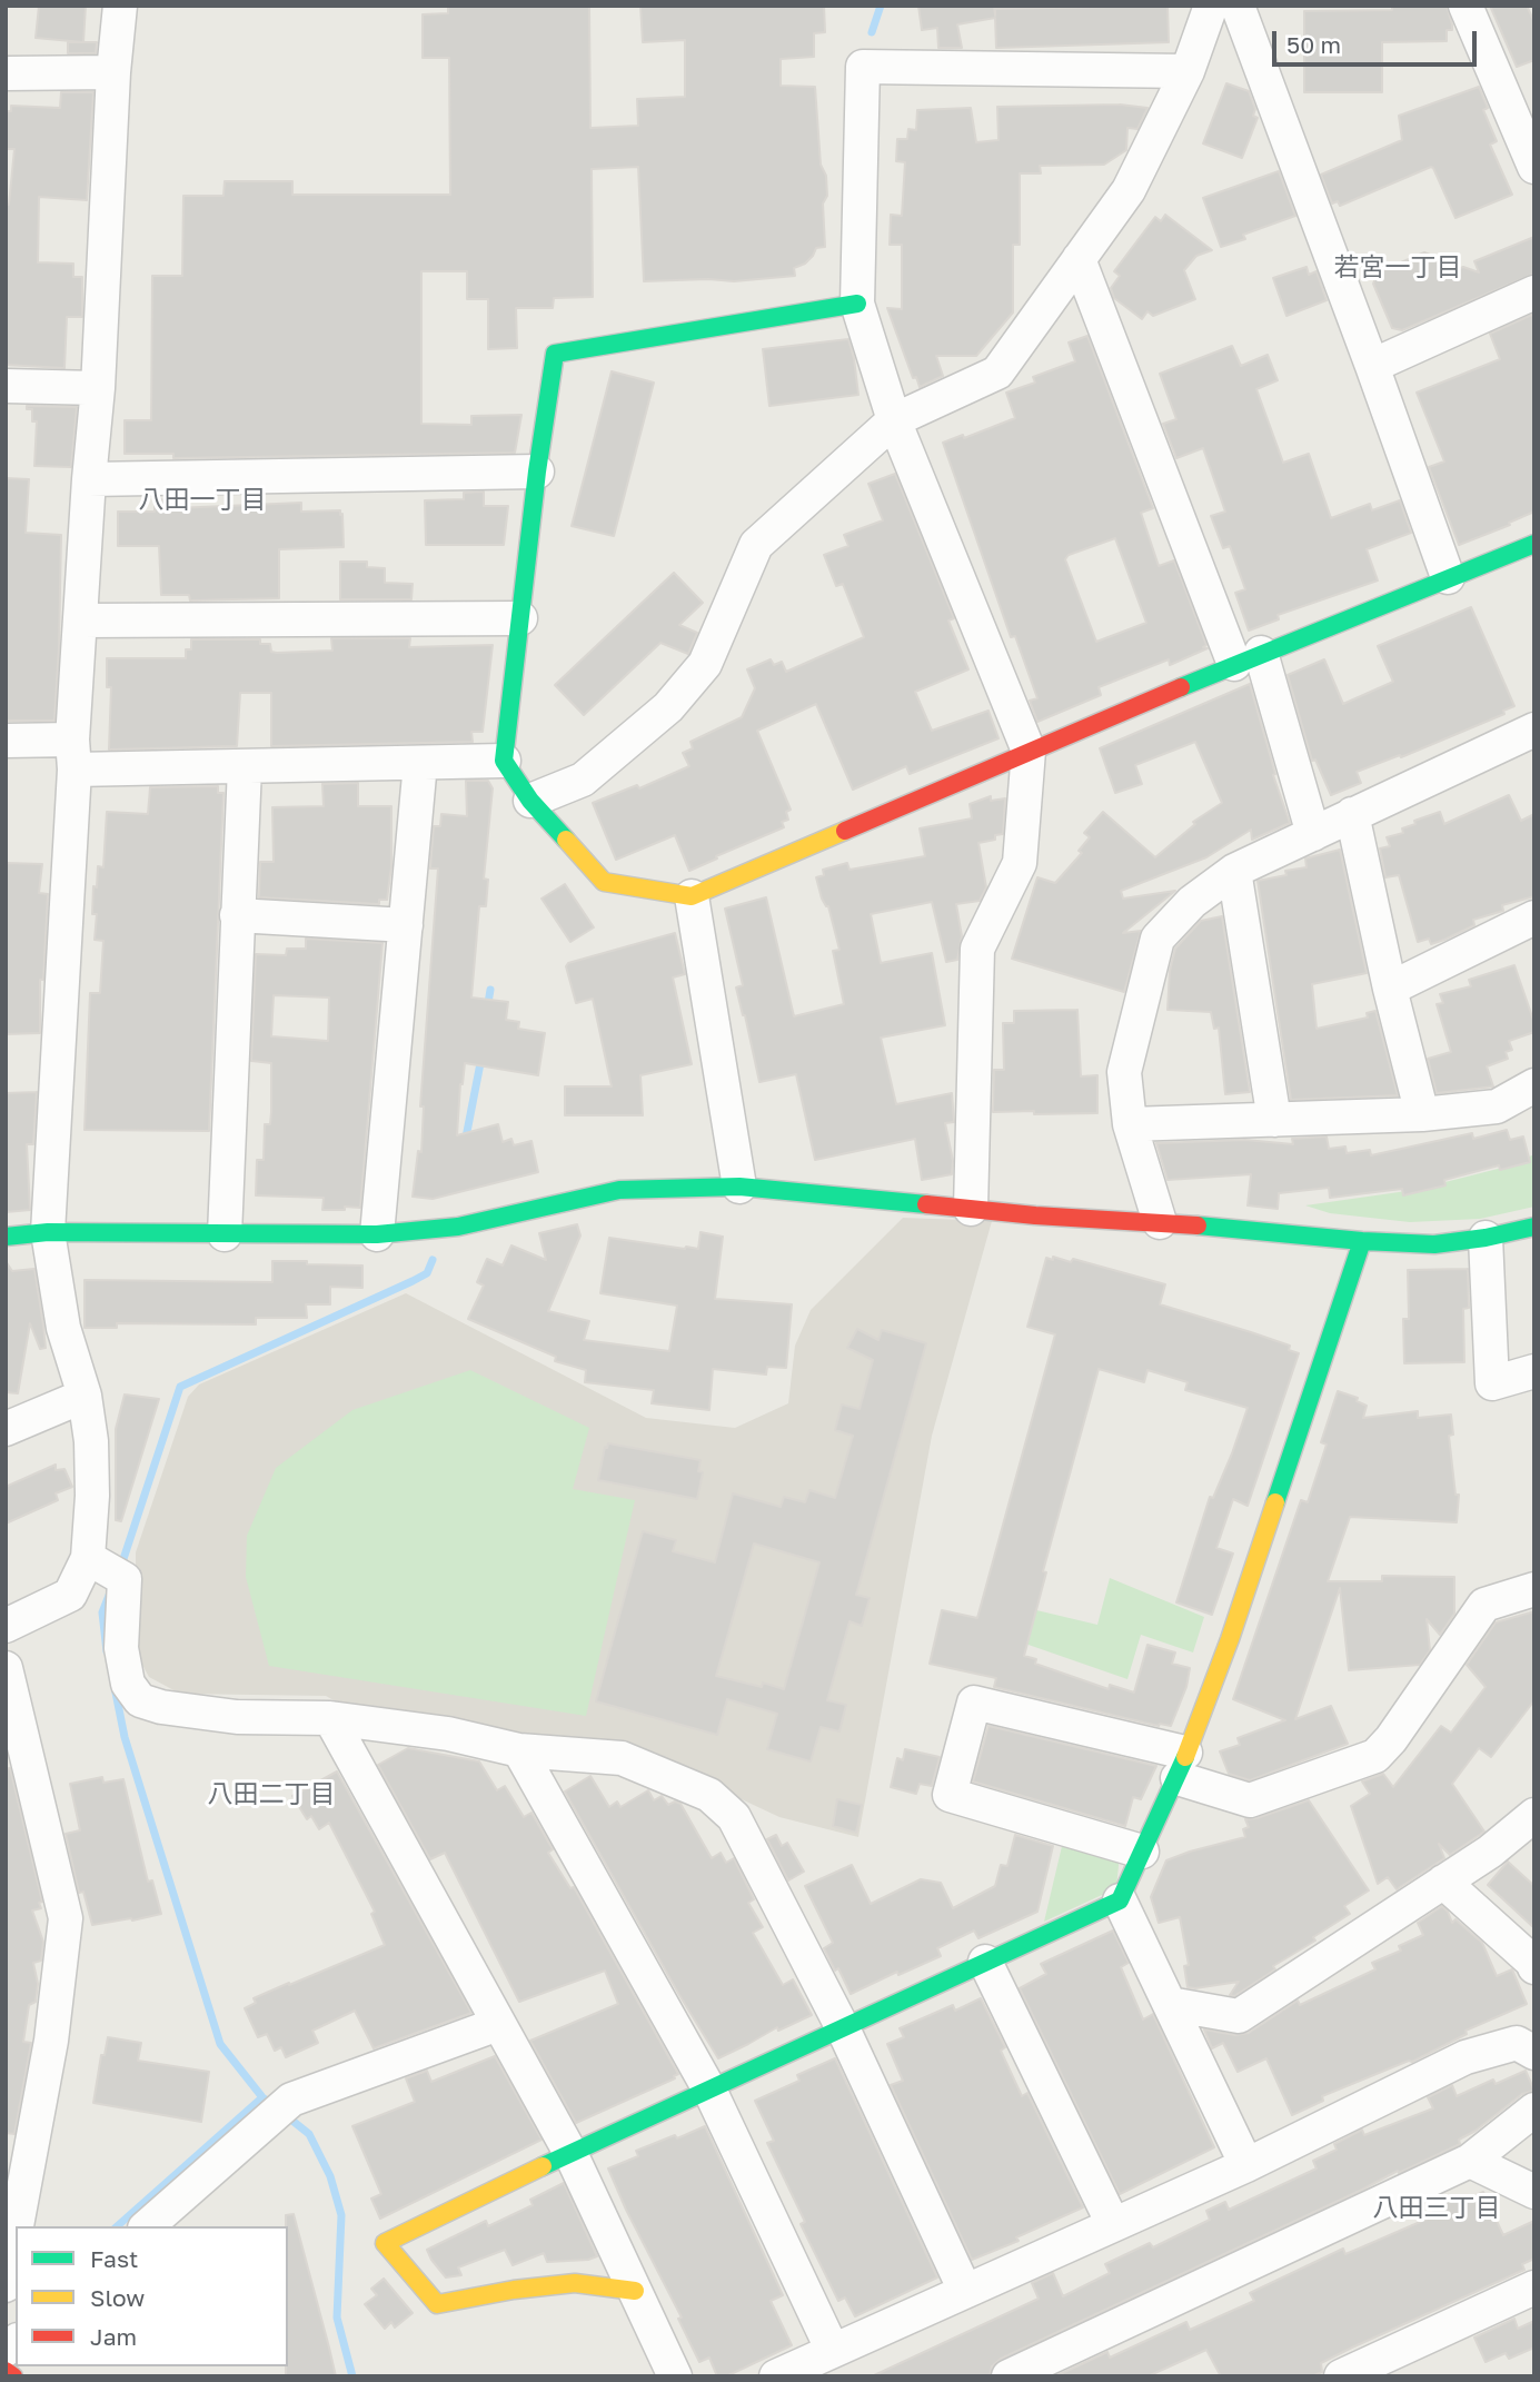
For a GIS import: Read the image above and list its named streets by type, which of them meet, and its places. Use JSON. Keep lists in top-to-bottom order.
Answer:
{
  "districts": [
    "若宮一丁目",
    "八田一丁目",
    "八田二丁目",
    "八田三丁目"
  ],
  "legend": ["Fast", "Slow", "Jam"],
  "scale_bar": "50 m"
}
